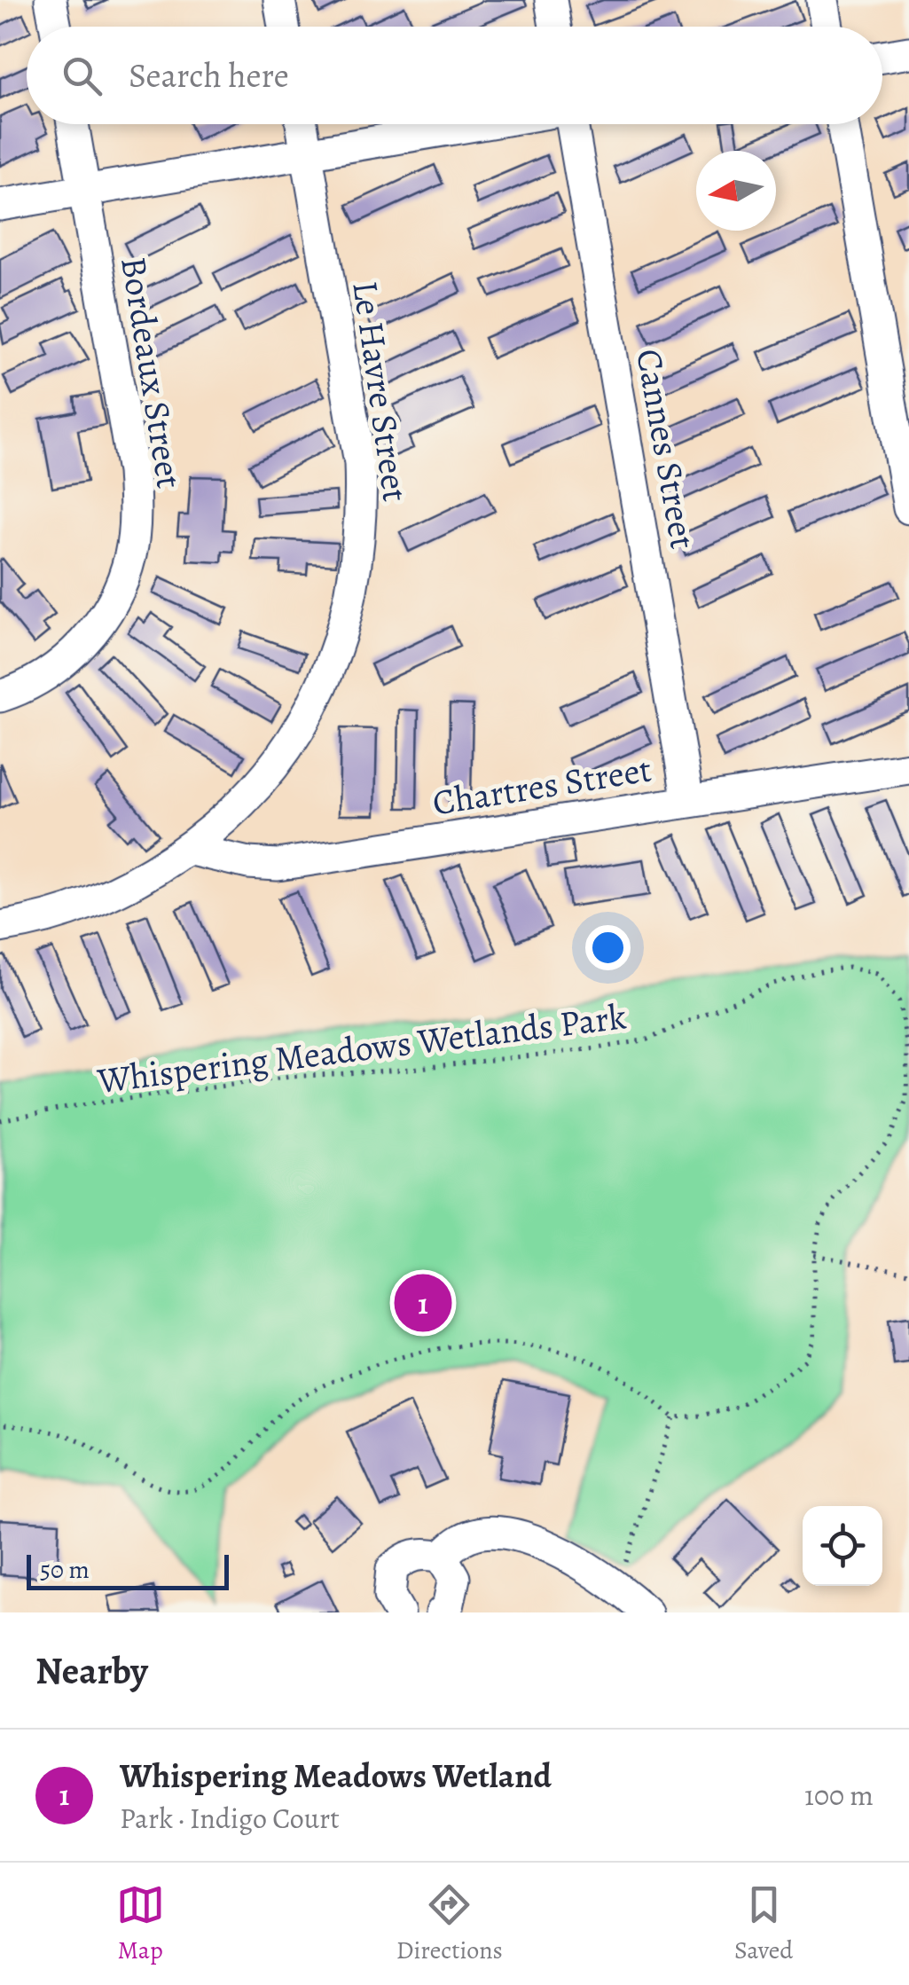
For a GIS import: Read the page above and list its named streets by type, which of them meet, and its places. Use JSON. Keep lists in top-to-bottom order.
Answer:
{
  "streets": {
    "street": [
      "Bordeaux Street",
      "Le Havre Street",
      "Cannes Street",
      "Chartres Street"
    ],
    "path": ["Whispering Meadows Wetlands Park"]
  },
  "crossings": [
    ["Le Havre Street", "Chartres Street"],
    ["Cannes Street", "Chartres Street"]
  ],
  "scale_bar": "50 m",
  "north": "left",
  "page": {
    "search": "Search here",
    "pins": "1",
    "scale": "50 m",
    "heading": "Nearby",
    "list": [
      {
        "mark": "1",
        "name": "Whispering Meadows Wetland",
        "note": "Park · Indigo Court",
        "value": "100 m"
      }
    ],
    "nav": ["Map", "Directions", "Saved"]
  }
}
